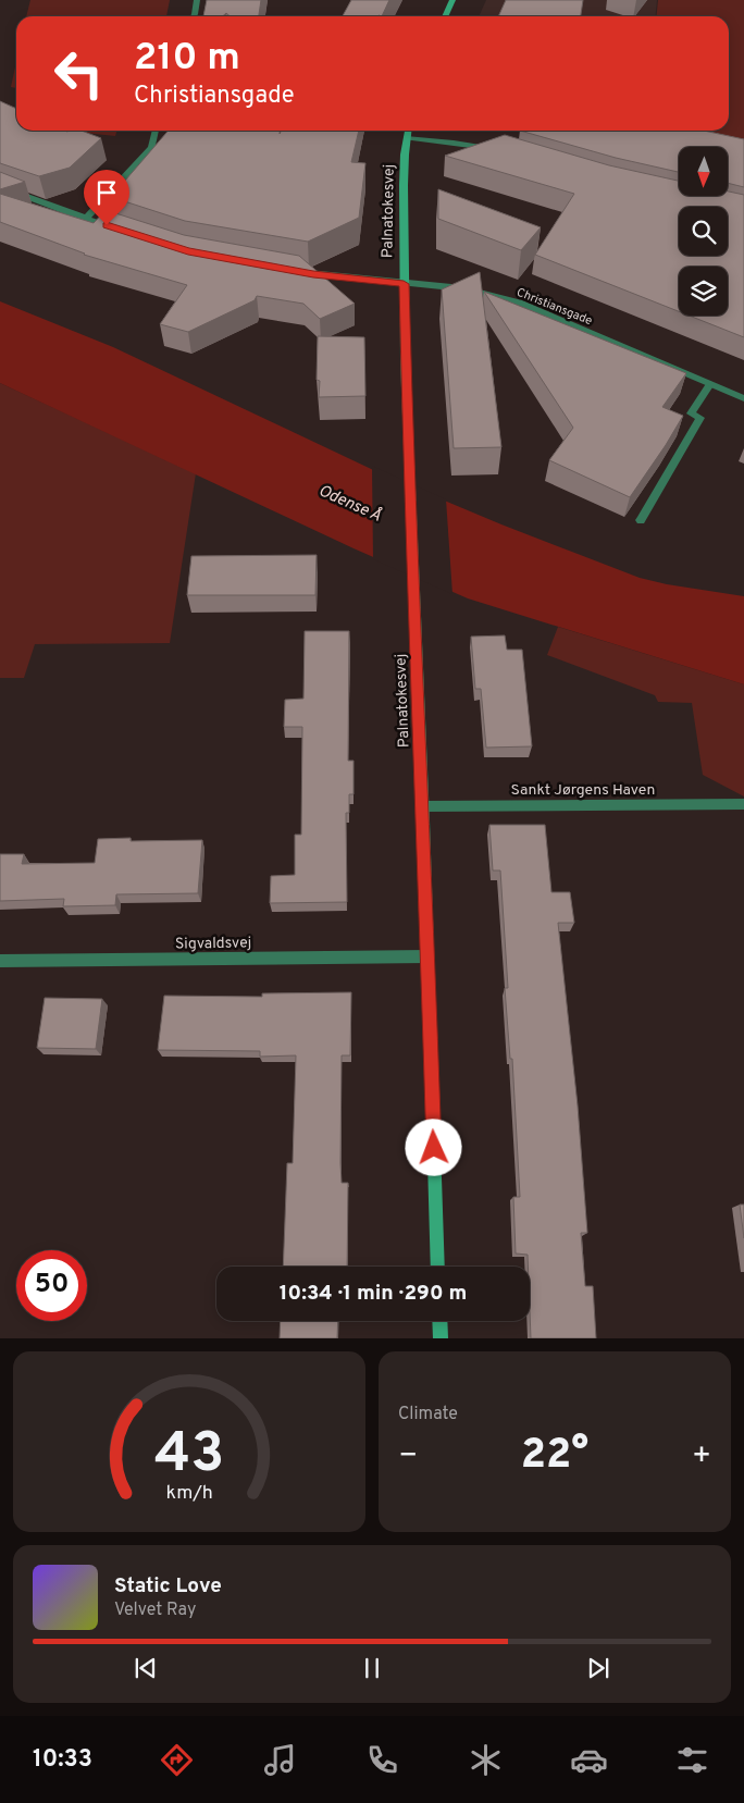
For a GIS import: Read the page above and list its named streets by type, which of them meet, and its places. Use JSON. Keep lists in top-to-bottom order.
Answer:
{
  "streets": {
    "main road": ["Palnatokesvej"],
    "street": ["Christiansgade", "Sankt Jørgens Haven", "Sigvaldsvej"]
  },
  "crossings": [
    ["Palnatokesvej", "Christiansgade"],
    ["Palnatokesvej", "Sankt Jørgens Haven"],
    ["Palnatokesvej", "Sigvaldsvej"]
  ],
  "water": ["Odense Å"],
  "north": "bottom",
  "page": {
    "turn": ["210 m", "Christiansgade"],
    "limit": "50",
    "trip": "10:34 · 1 min · 290 m",
    "tile": "Climate",
    "heat": ["−", "22°", "+"],
    "song": ["Static Love", "Velvet Ray"],
    "tabs": "10:33",
    "gauge": ["43", "km/h"]
  }
}
